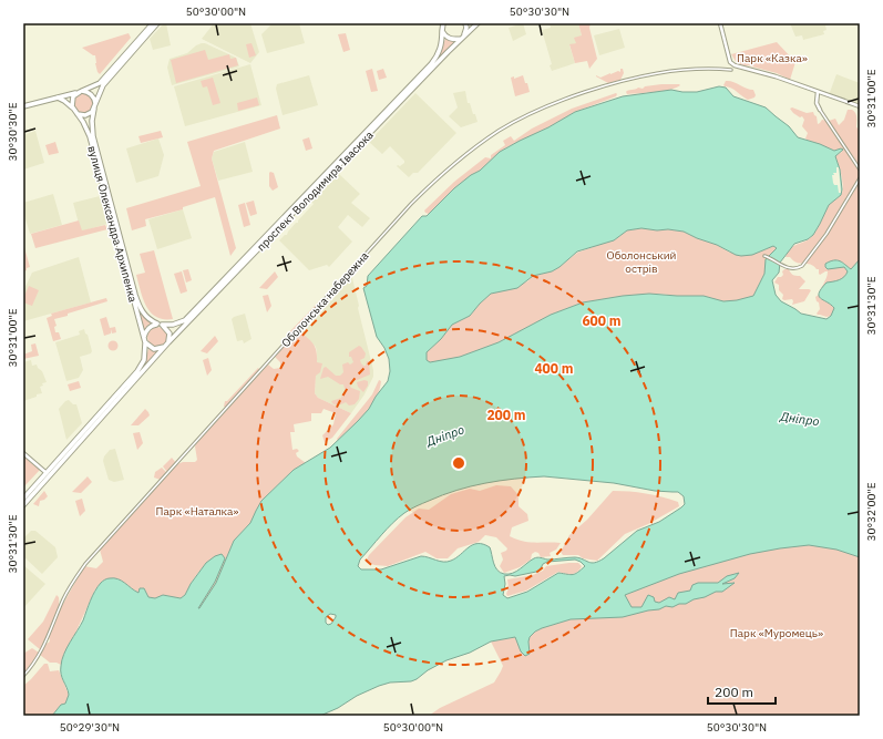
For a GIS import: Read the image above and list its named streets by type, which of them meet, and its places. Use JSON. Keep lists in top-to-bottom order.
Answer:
{
  "streets": {
    "main road": ["проспект Володимира Івасюка", "вулиця Олександра Архипенка"],
    "street": ["Оболонська набережна"]
  },
  "crossings": [
    ["проспект Володимира Івасюка", "вулиця Олександра Архипенка"]
  ],
  "water": ["Дніпро"],
  "parks": [
    "Парк «Казка»",
    "Оболонський острів",
    "Парк «Наталка»",
    "Парк «Муромець»"
  ],
  "scale_bar": "200 m",
  "coordinates": [
    "50°30'00\"N",
    "50°30'30\"N",
    "30°31'00\"E",
    "30°30'30\"E",
    "30°31'30\"E",
    "30°32'00\"E",
    "50°29'30\"N"
  ],
  "rings": ["600 m", "400 m", "200 m"]
}
